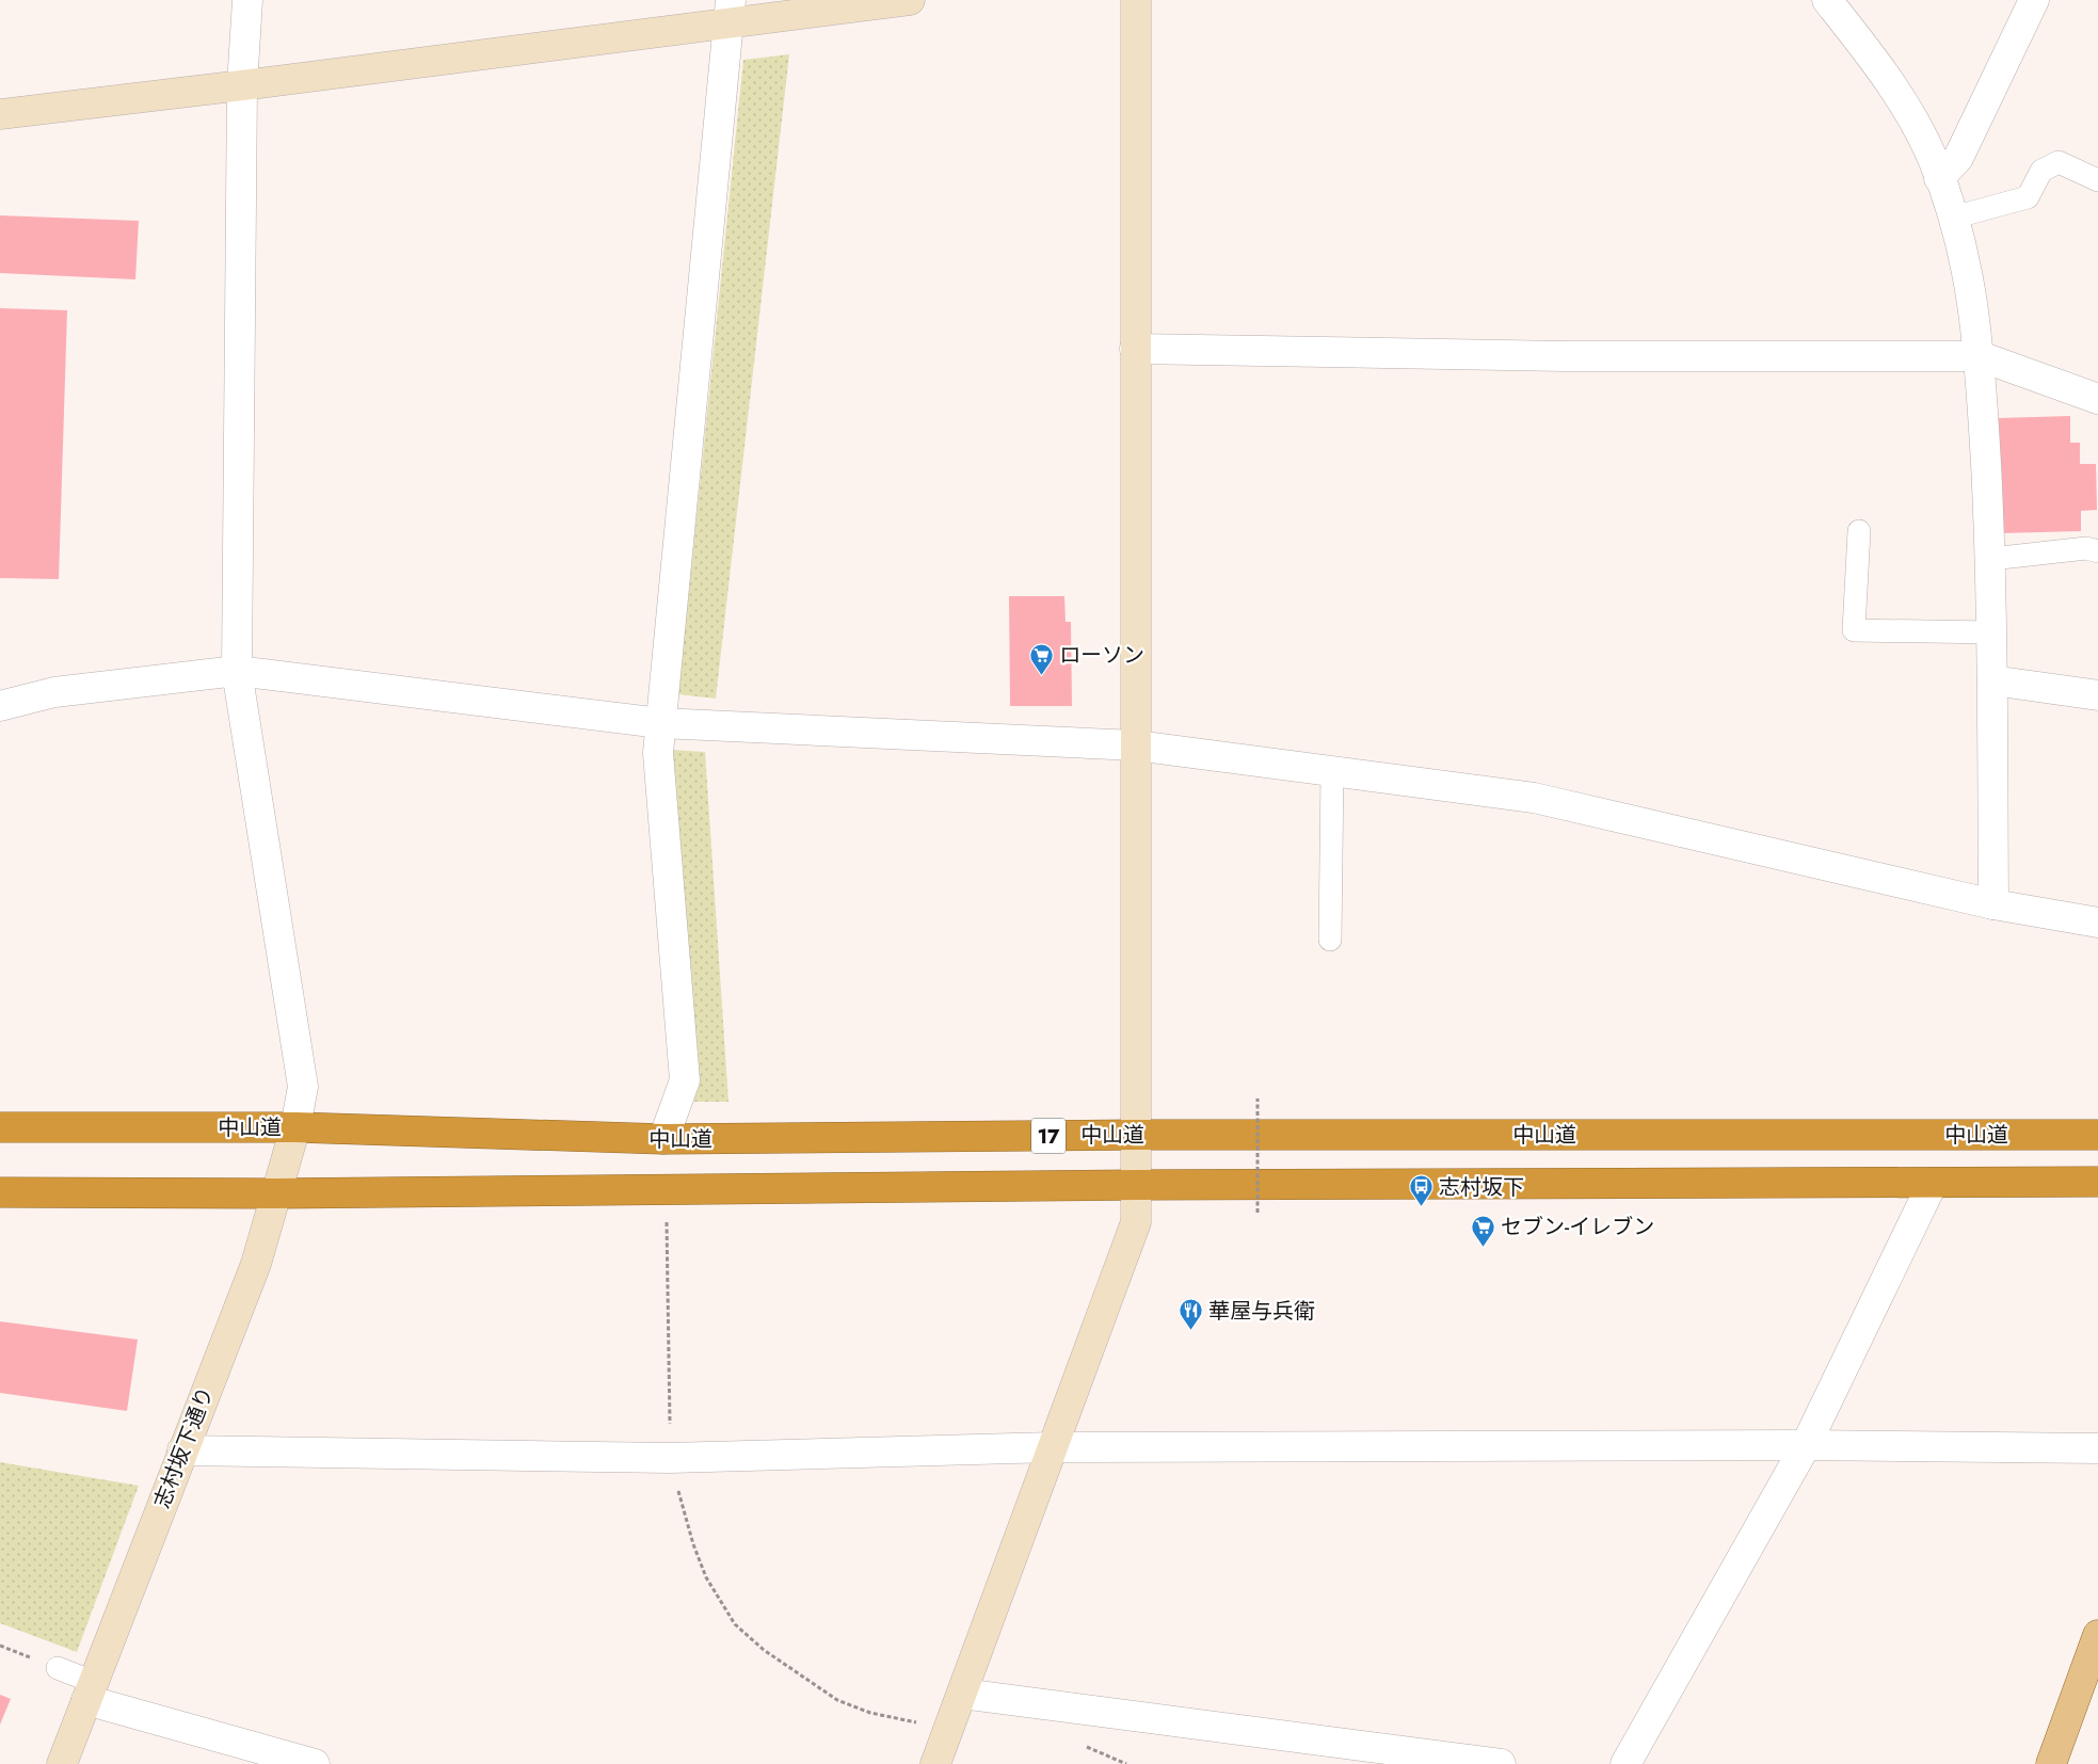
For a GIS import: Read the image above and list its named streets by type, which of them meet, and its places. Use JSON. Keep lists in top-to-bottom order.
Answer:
{
  "streets": {
    "highway": ["中山道", "17"],
    "street": ["志村坂下通り"]
  },
  "crossings": [
    ["中山道", "志村坂下通り"]
  ],
  "places": {
    "supermarket": ["ローソン", "セブン-イレブン"],
    "bus stop": ["志村坂下"],
    "restaurant": ["華屋与兵衛"]
  }
}
